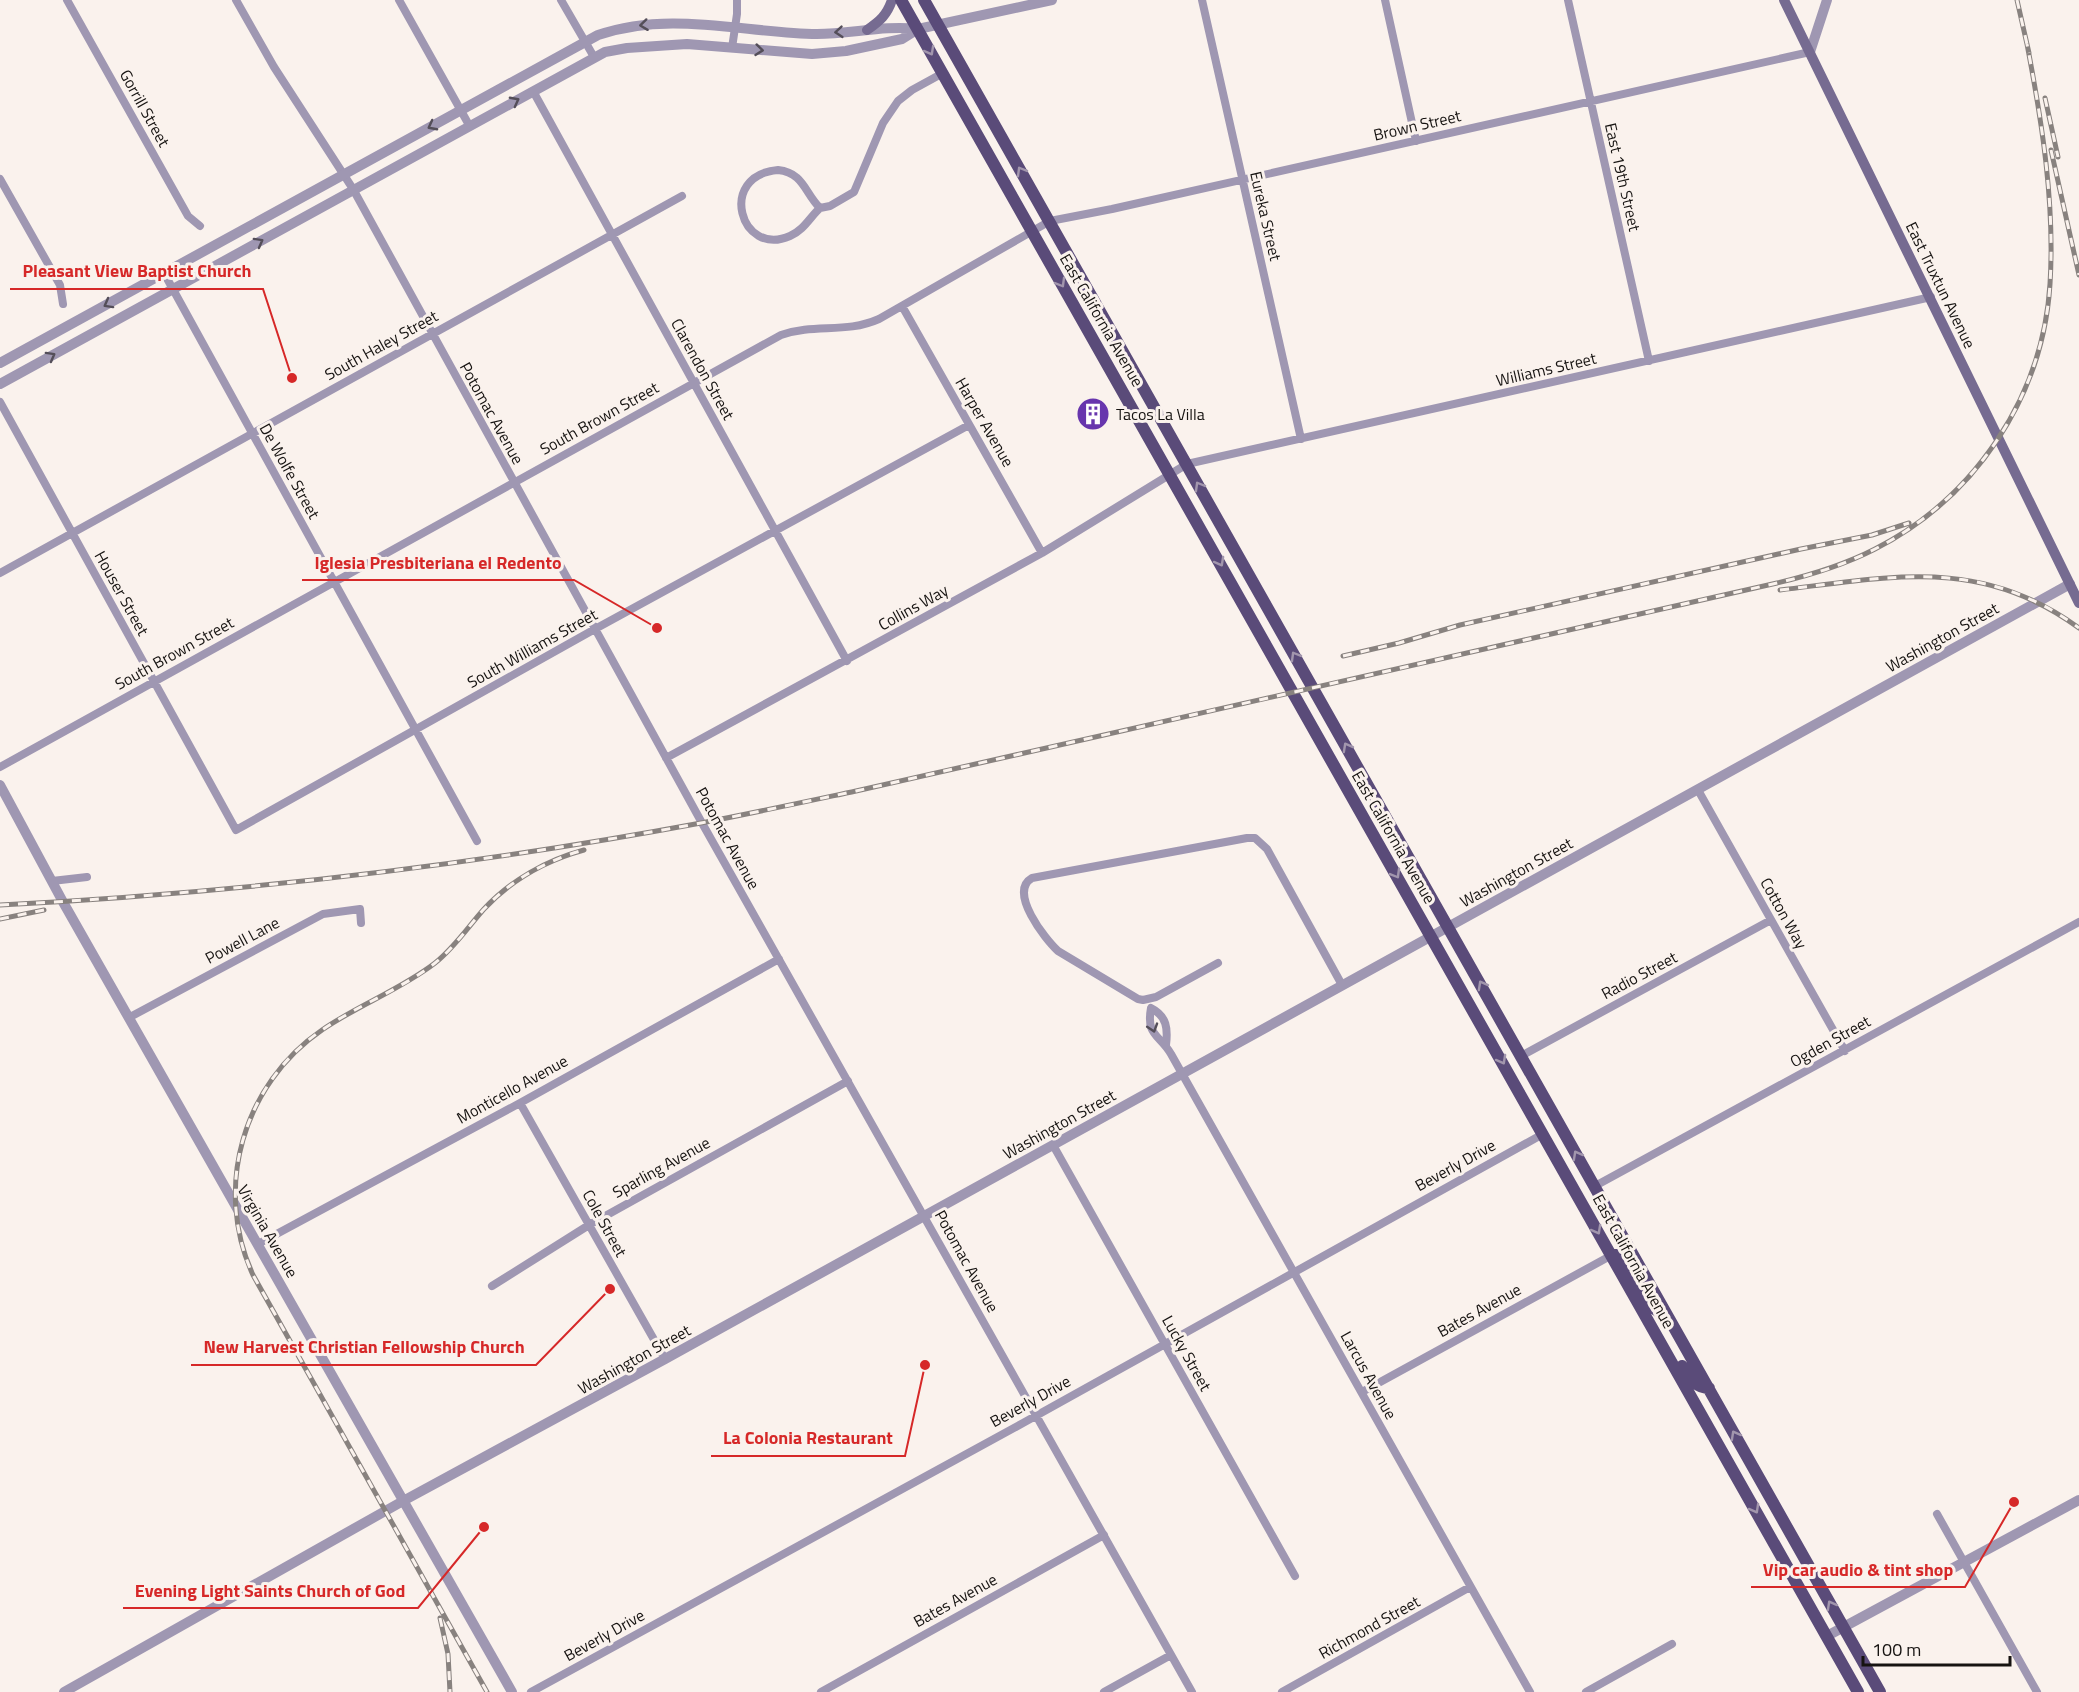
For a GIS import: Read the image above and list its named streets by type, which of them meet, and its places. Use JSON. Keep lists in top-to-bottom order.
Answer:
{
  "streets": {
    "main road": ["East Truxtun Avenue", "East California Avenue"],
    "street": [
      "Gorrill Street",
      "Brown Street",
      "East 19th Street",
      "Eureka Street",
      "South Haley Street",
      "Clarendon Street",
      "Williams Street",
      "Potomac Avenue",
      "South Brown Street",
      "Harper Avenue",
      "De Wolfe Street",
      "Houser Street",
      "Collins Way",
      "Washington Street",
      "South Williams Street",
      "Cotton Way",
      "Powell Lane",
      "Radio Street",
      "Ogden Street",
      "Monticello Avenue",
      "Beverly Drive",
      "Sparling Avenue",
      "Cole Street",
      "Virginia Avenue",
      "Bates Avenue",
      "Lucky Street",
      "Larcus Avenue",
      "Richmond Street"
    ]
  },
  "crossings": [
    ["Brown Street", "East 19th Street"],
    ["Brown Street", "Eureka Street"],
    ["Brown Street", "East Truxtun Avenue"],
    ["Brown Street", "East California Avenue"],
    ["Brown Street", "South Brown Street"],
    ["East 19th Street", "Williams Street"],
    ["Eureka Street", "Williams Street"],
    ["East Truxtun Avenue", "Williams Street"],
    ["East Truxtun Avenue", "Washington Street"],
    ["East California Avenue", "Williams Street"],
    ["East California Avenue", "South Brown Street"],
    ["East California Avenue", "Collins Way"],
    ["East California Avenue", "Washington Street"],
    ["East California Avenue", "Radio Street"],
    ["East California Avenue", "Ogden Street"],
    ["East California Avenue", "Beverly Drive"],
    ["East California Avenue", "Bates Avenue"],
    ["South Haley Street", "Clarendon Street"],
    ["South Haley Street", "Potomac Avenue"],
    ["South Haley Street", "De Wolfe Street"],
    ["South Haley Street", "Houser Street"],
    ["Clarendon Street", "South Brown Street"],
    ["Clarendon Street", "Collins Way"],
    ["Clarendon Street", "South Williams Street"],
    ["Williams Street", "Collins Way"],
    ["Potomac Avenue", "South Brown Street"],
    ["Potomac Avenue", "Collins Way"],
    ["Potomac Avenue", "Washington Street"],
    ["Potomac Avenue", "South Williams Street"],
    ["Potomac Avenue", "Monticello Avenue"],
    ["Potomac Avenue", "Beverly Drive"],
    ["Potomac Avenue", "Sparling Avenue"],
    ["Potomac Avenue", "Bates Avenue"],
    ["South Brown Street", "Harper Avenue"],
    ["South Brown Street", "De Wolfe Street"],
    ["South Brown Street", "Houser Street"],
    ["Harper Avenue", "Collins Way"],
    ["Harper Avenue", "South Williams Street"],
    ["De Wolfe Street", "South Williams Street"],
    ["Houser Street", "South Williams Street"],
    ["Washington Street", "Cotton Way"],
    ["Washington Street", "Cole Street"],
    ["Washington Street", "Virginia Avenue"],
    ["Washington Street", "Lucky Street"],
    ["Washington Street", "Larcus Avenue"],
    ["Cotton Way", "Radio Street"],
    ["Cotton Way", "Ogden Street"],
    ["Powell Lane", "Virginia Avenue"],
    ["Monticello Avenue", "Cole Street"],
    ["Monticello Avenue", "Virginia Avenue"],
    ["Beverly Drive", "Lucky Street"],
    ["Beverly Drive", "Larcus Avenue"],
    ["Sparling Avenue", "Cole Street"],
    ["Bates Avenue", "Larcus Avenue"],
    ["Larcus Avenue", "Richmond Street"]
  ],
  "places": {
    "other": [
      "Pleasant View Baptist Church",
      "Iglesia Presbiteriana el Redento",
      "New Harvest Christian Fellowship Church",
      "La Colonia Restaurant",
      "Vip car audio & tint shop",
      "Evening Light Saints Church of God"
    ],
    "building": ["Tacos La Villa"]
  },
  "scale_bar": "100 m"
}
